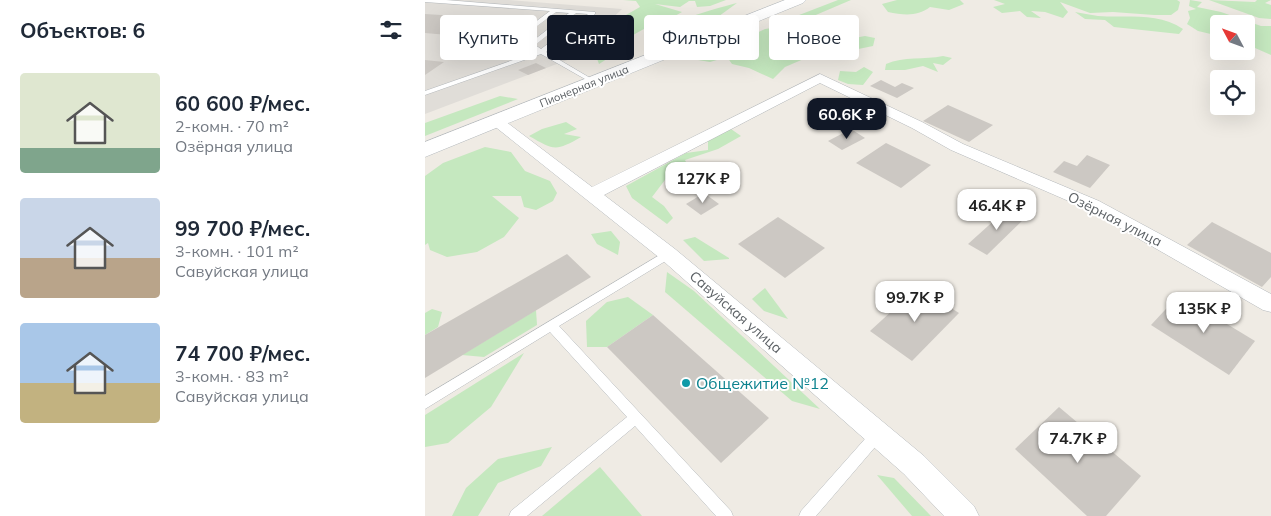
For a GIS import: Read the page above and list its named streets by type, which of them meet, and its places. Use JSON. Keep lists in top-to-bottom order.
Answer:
{
  "streets": {
    "main road": ["Пионерная улица"],
    "street": ["Озёрная улица", "Савуйская улица"]
  },
  "crossings": [
    ["Пионерная улица", "Савуйская улица"],
    ["Озёрная улица", "Савуйская улица"]
  ],
  "places": ["Общежитие №12"],
  "north": "top left",
  "page": {
    "heading": "Объектов: 6",
    "chip": [
      "Купить",
      "Снять",
      "Фильтры",
      "Новое"
    ],
    "list": [
      {
        "name": "60 600 ₽/мес.",
        "note": "2-комн. · 70 m² · Озёрная улица"
      },
      {
        "name": "99 700 ₽/мес.",
        "note": "3-комн. · 101 m² · Савуйская улица"
      },
      {
        "name": "74 700 ₽/мес.",
        "note": "3-комн. · 83 m² · Савуйская улица"
      }
    ],
    "price": [
      "60.6K ₽",
      "127K ₽",
      "46.4K ₽",
      "99.7K ₽",
      "135K ₽",
      "74.7K ₽"
    ]
  }
}
